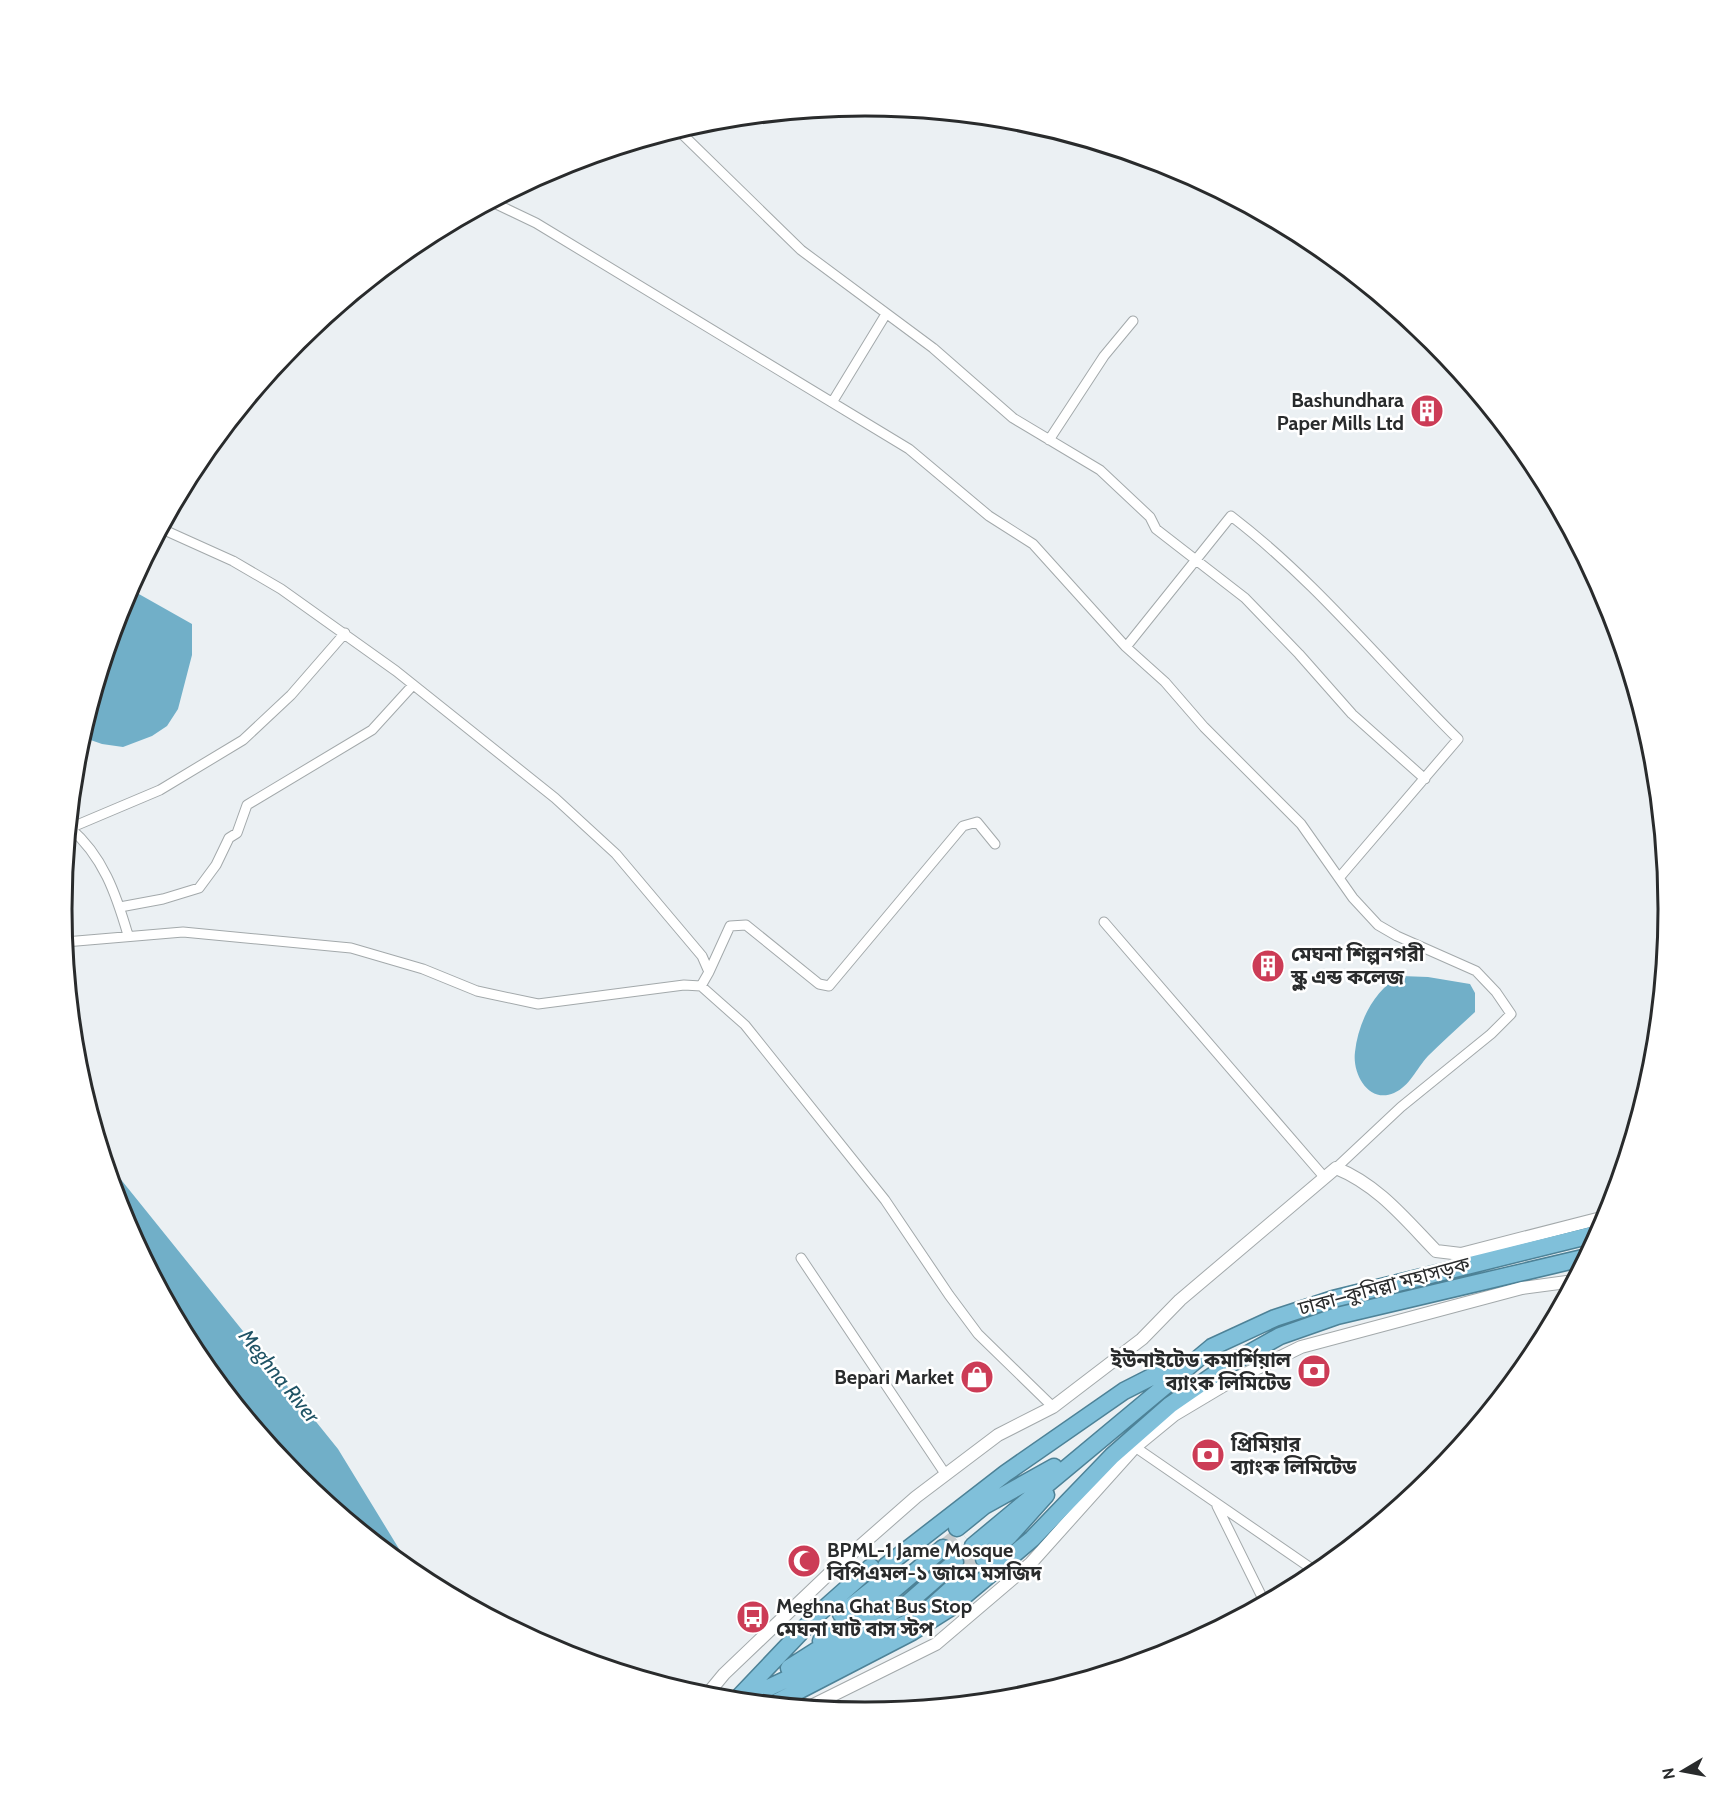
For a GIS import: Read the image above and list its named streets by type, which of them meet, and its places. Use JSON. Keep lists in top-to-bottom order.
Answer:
{
  "streets": {
    "highway": ["ঢাকা–কুমিল্লা মহাসড়ক"]
  },
  "water": ["Meghna River"],
  "places": {
    "building": ["Bashundhara Paper Mills Ltd", "মেঘনা শিল্পনগরী স্কুল এন্ড কলেজ"],
    "bank": ["ইউনাইটেড কমার্শিয়াল ব্যাংক লিমিটেড", "প্রিমিয়ার ব্যাংক লিমিটেড"],
    "shop": ["Bepari Market"],
    "mosque": ["BPML-1 Jame Mosque বিপিএমল-১ জামে মসজিদ"],
    "bus stop": ["Meghna Ghat Bus Stop মেঘনা ঘাট বাস স্টপ"]
  },
  "north": "left"
}
